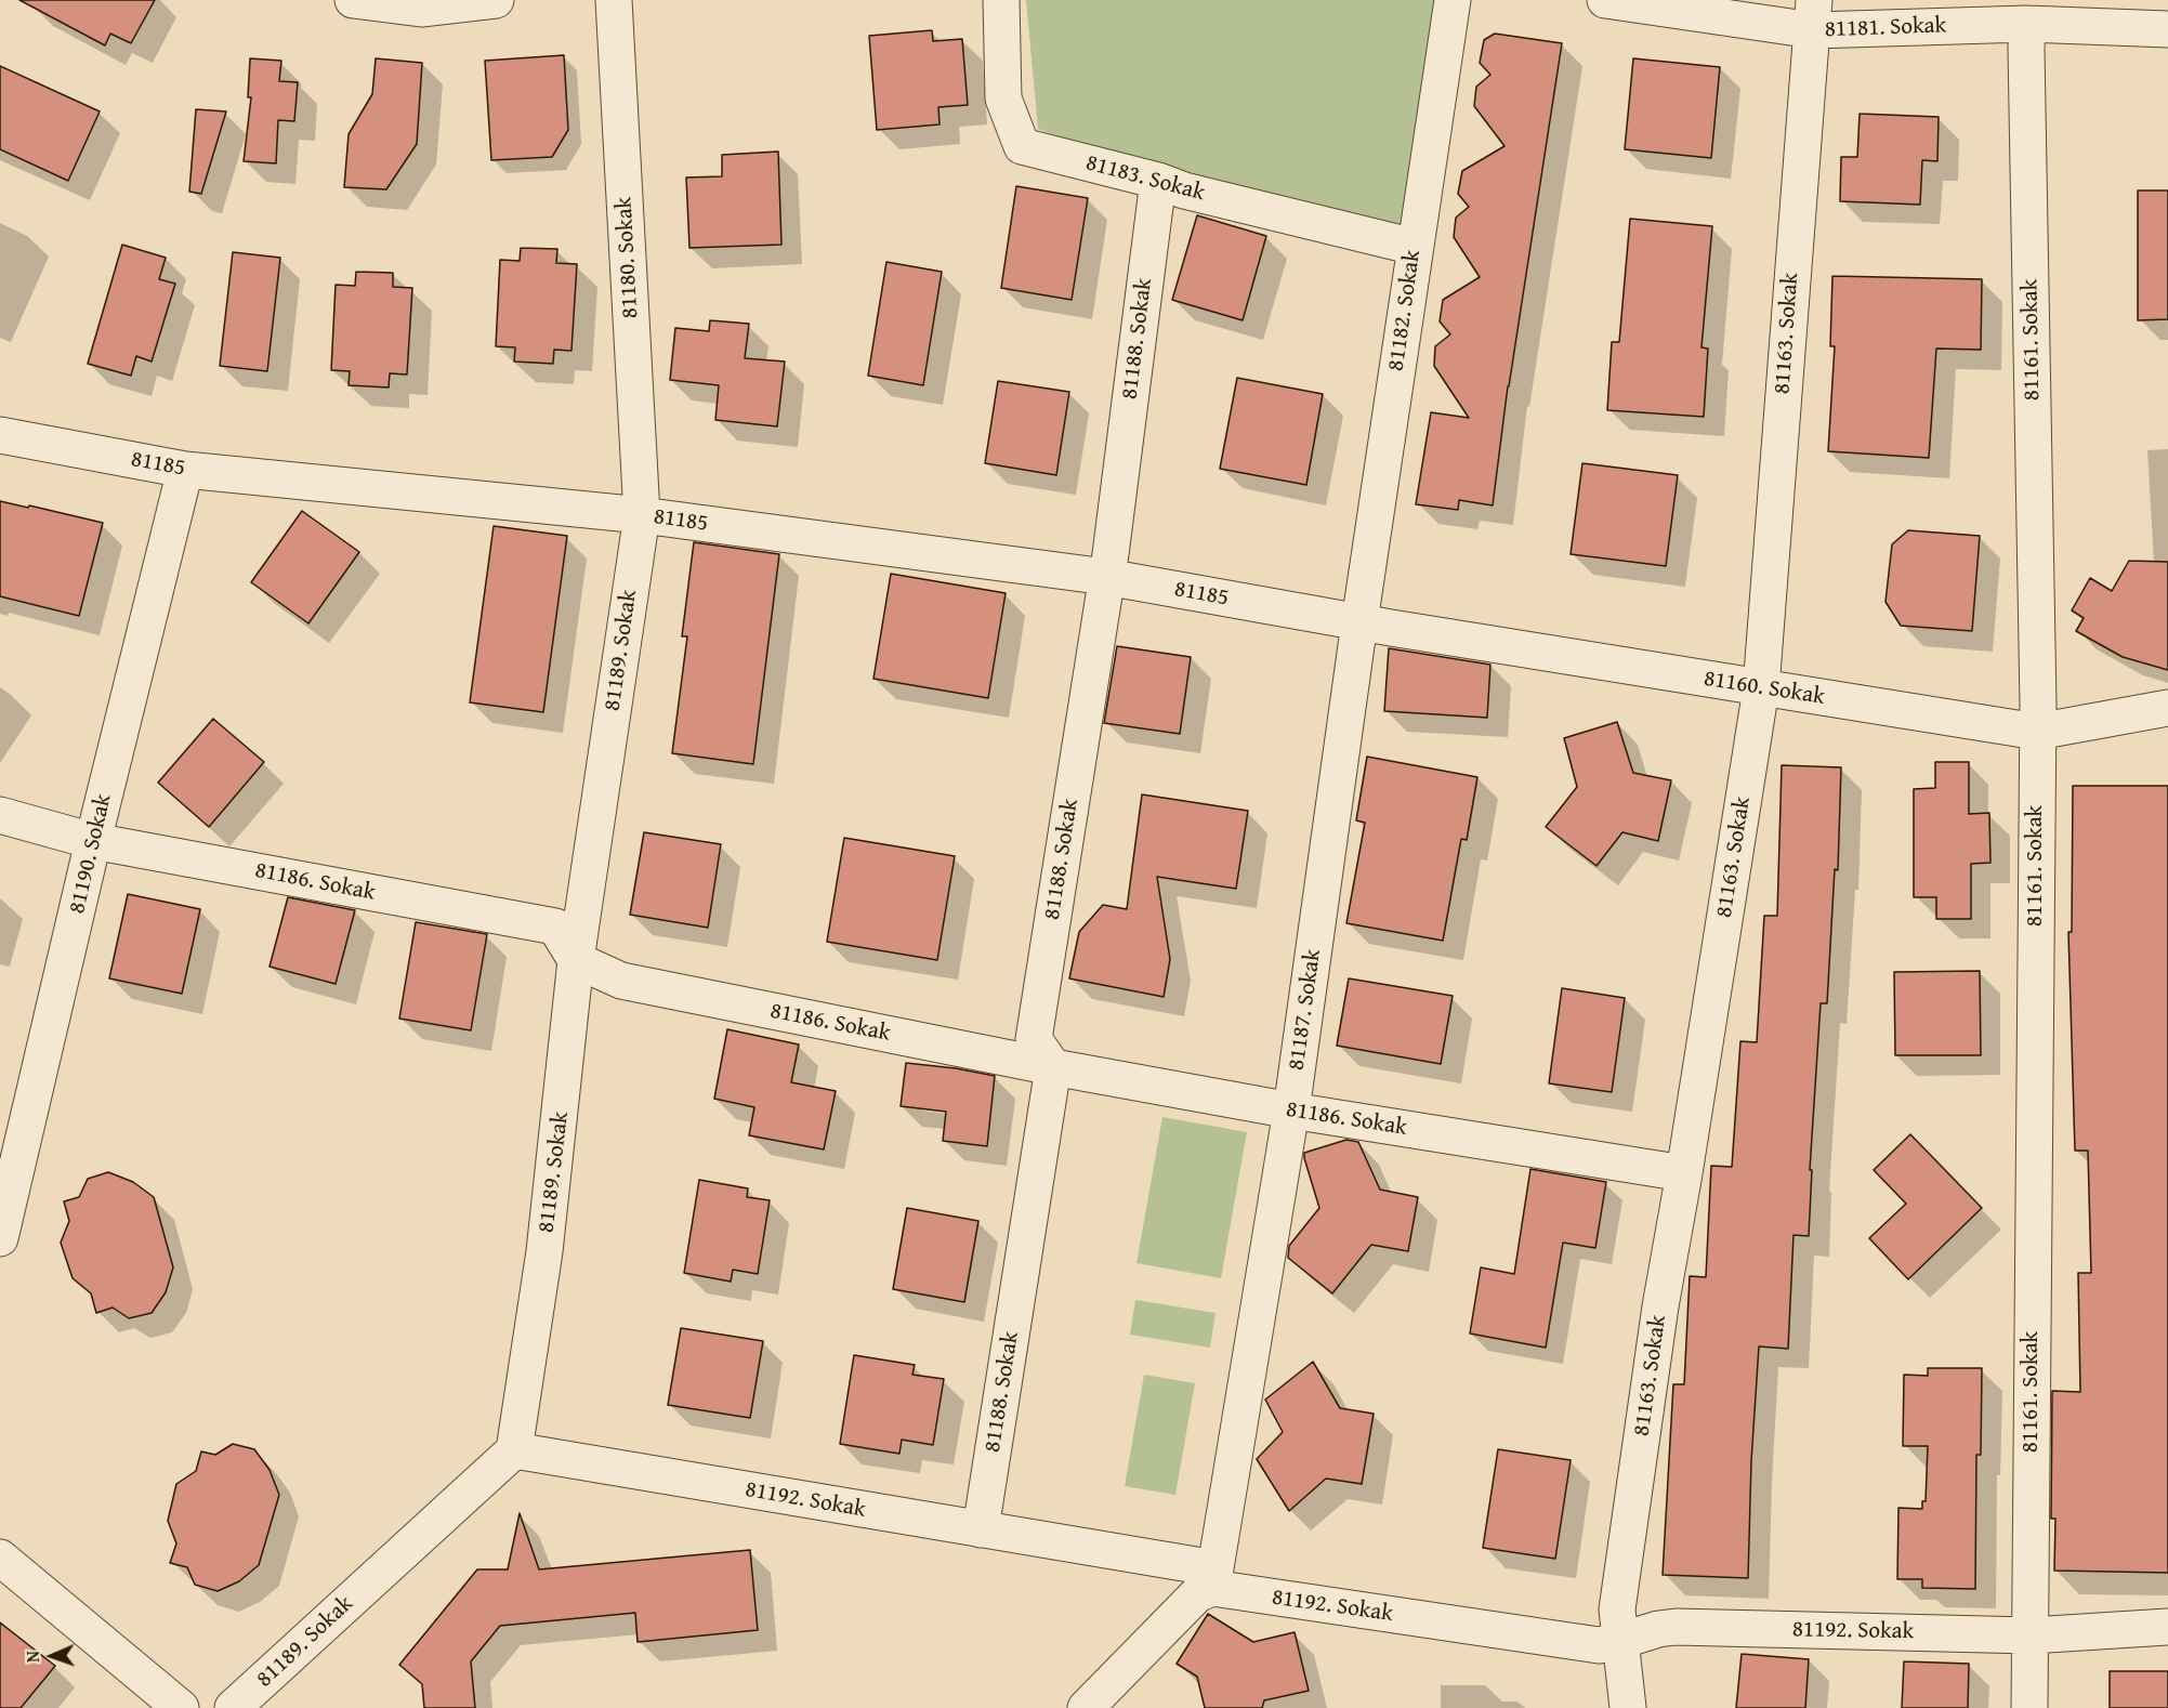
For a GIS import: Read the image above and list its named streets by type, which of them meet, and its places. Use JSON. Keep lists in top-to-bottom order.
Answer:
{
  "streets": {
    "street": [
      "81181. Sokak",
      "81183. Sokak",
      "81180. Sokak",
      "81182. Sokak",
      "81163. Sokak",
      "81188. Sokak",
      "81161. Sokak",
      "81185",
      "81189. Sokak",
      "81160. Sokak",
      "81190. Sokak",
      "81186. Sokak",
      "81187. Sokak",
      "81192. Sokak"
    ]
  },
  "crossings": [
    ["81181. Sokak", "81163. Sokak"],
    ["81181. Sokak", "81161. Sokak"],
    ["81183. Sokak", "81182. Sokak"],
    ["81183. Sokak", "81188. Sokak"],
    ["81180. Sokak", "81185"],
    ["81180. Sokak", "81189. Sokak"],
    ["81182. Sokak", "81185"],
    ["81182. Sokak", "81160. Sokak"],
    ["81182. Sokak", "81187. Sokak"],
    ["81163. Sokak", "81160. Sokak"],
    ["81163. Sokak", "81186. Sokak"],
    ["81163. Sokak", "81192. Sokak"],
    ["81188. Sokak", "81185"],
    ["81188. Sokak", "81186. Sokak"],
    ["81188. Sokak", "81192. Sokak"],
    ["81161. Sokak", "81160. Sokak"],
    ["81161. Sokak", "81192. Sokak"],
    ["81185", "81189. Sokak"],
    ["81185", "81160. Sokak"],
    ["81185", "81190. Sokak"],
    ["81185", "81187. Sokak"],
    ["81189. Sokak", "81186. Sokak"],
    ["81189. Sokak", "81192. Sokak"],
    ["81160. Sokak", "81187. Sokak"],
    ["81190. Sokak", "81186. Sokak"],
    ["81186. Sokak", "81187. Sokak"],
    ["81187. Sokak", "81192. Sokak"]
  ],
  "north": "left"
}
